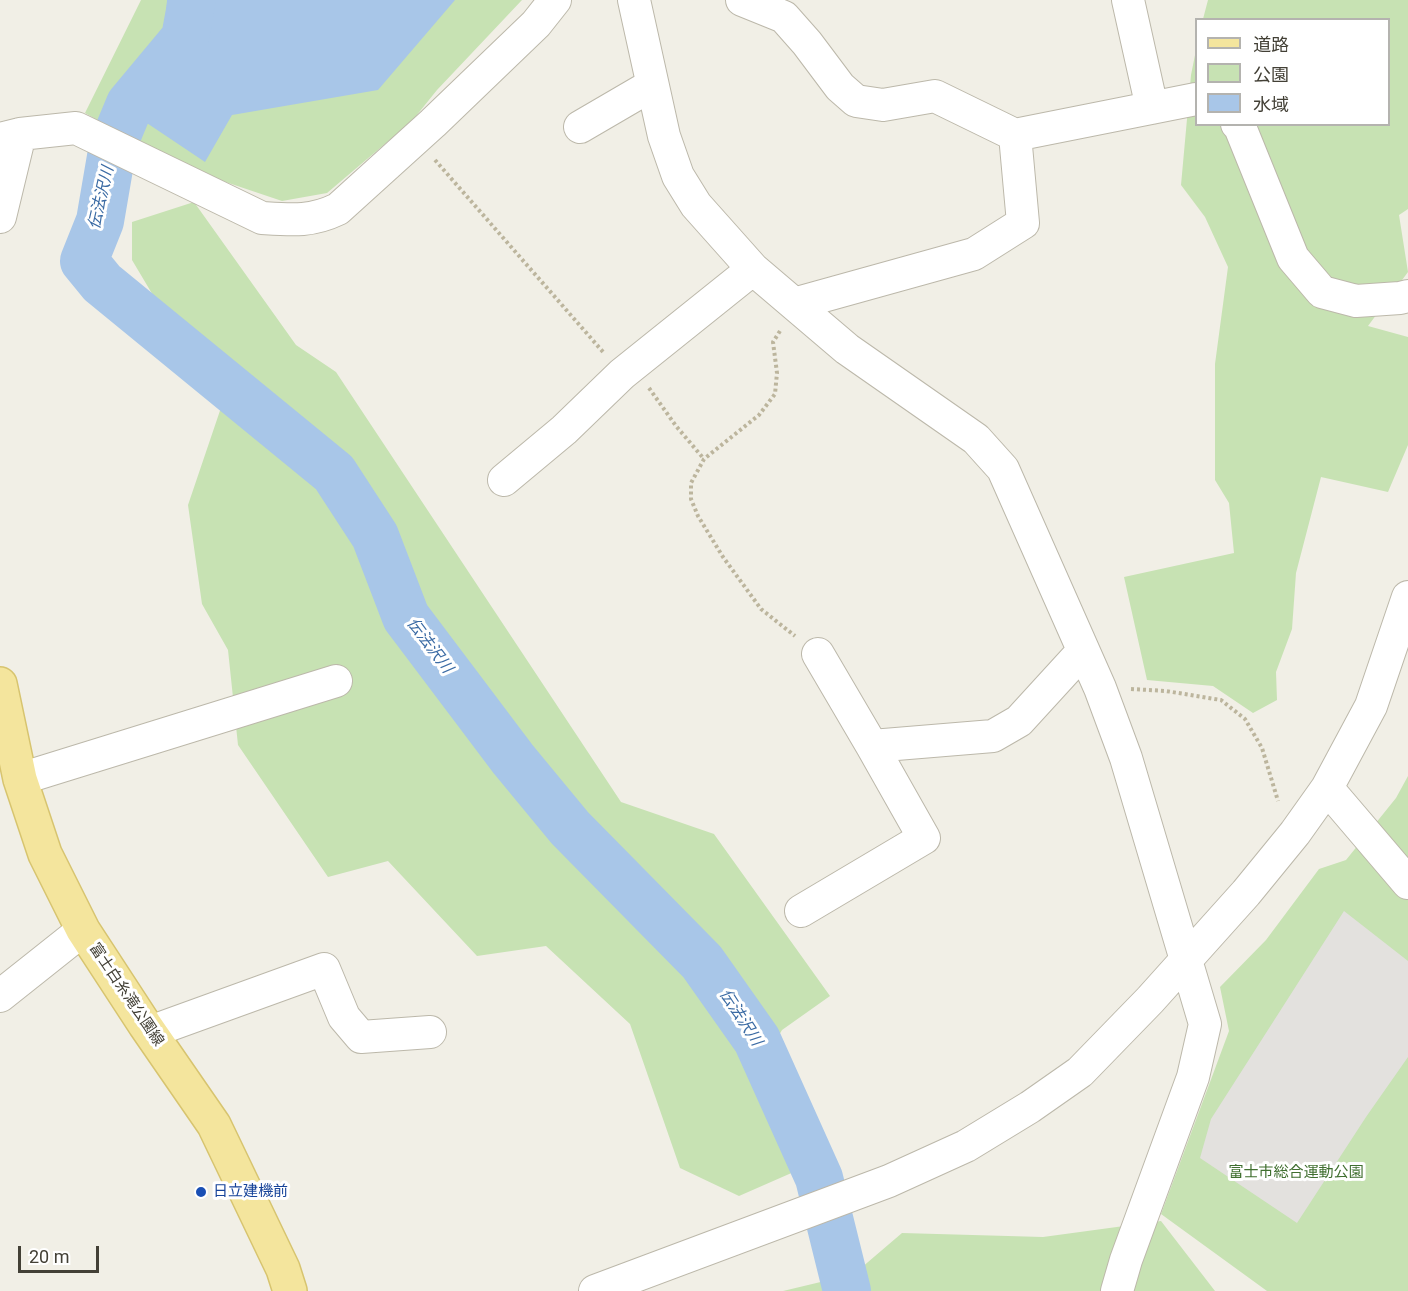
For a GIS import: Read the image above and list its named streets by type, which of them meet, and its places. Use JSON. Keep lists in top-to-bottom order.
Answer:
{
  "streets": {
    "main road": ["富士白糸滝公園線"]
  },
  "water": ["伝法沢川"],
  "parks": ["富士市総合運動公園"],
  "places": ["日立建機前"],
  "legend": ["道路", "公園", "水域"],
  "scale_bar": "20 m"
}
